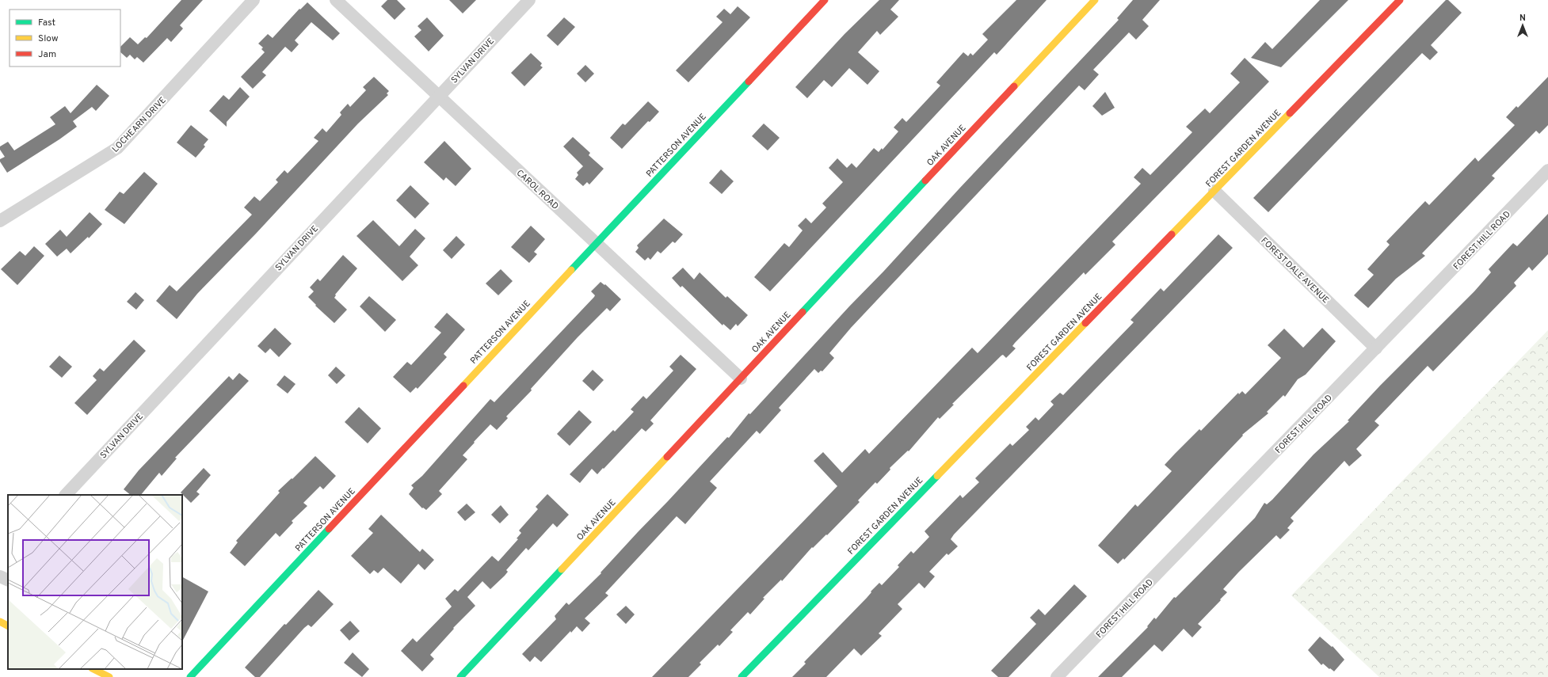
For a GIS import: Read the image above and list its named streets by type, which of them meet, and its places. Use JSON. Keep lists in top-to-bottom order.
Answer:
{
  "streets": {
    "street": [
      "SYLVAN DRIVE",
      "LOCHEARN DRIVE",
      "PATTERSON AVENUE",
      "OAK AVENUE",
      "FOREST GARDEN AVENUE",
      "CAROL ROAD",
      "FOREST HILL ROAD",
      "FOREST DALE AVENUE"
    ]
  },
  "crossings": [
    ["SYLVAN DRIVE", "CAROL ROAD"],
    ["PATTERSON AVENUE", "CAROL ROAD"],
    ["OAK AVENUE", "CAROL ROAD"],
    ["FOREST GARDEN AVENUE", "FOREST DALE AVENUE"],
    ["FOREST HILL ROAD", "FOREST DALE AVENUE"]
  ],
  "legend": ["Fast", "Slow", "Jam"],
  "north": "top"
}
